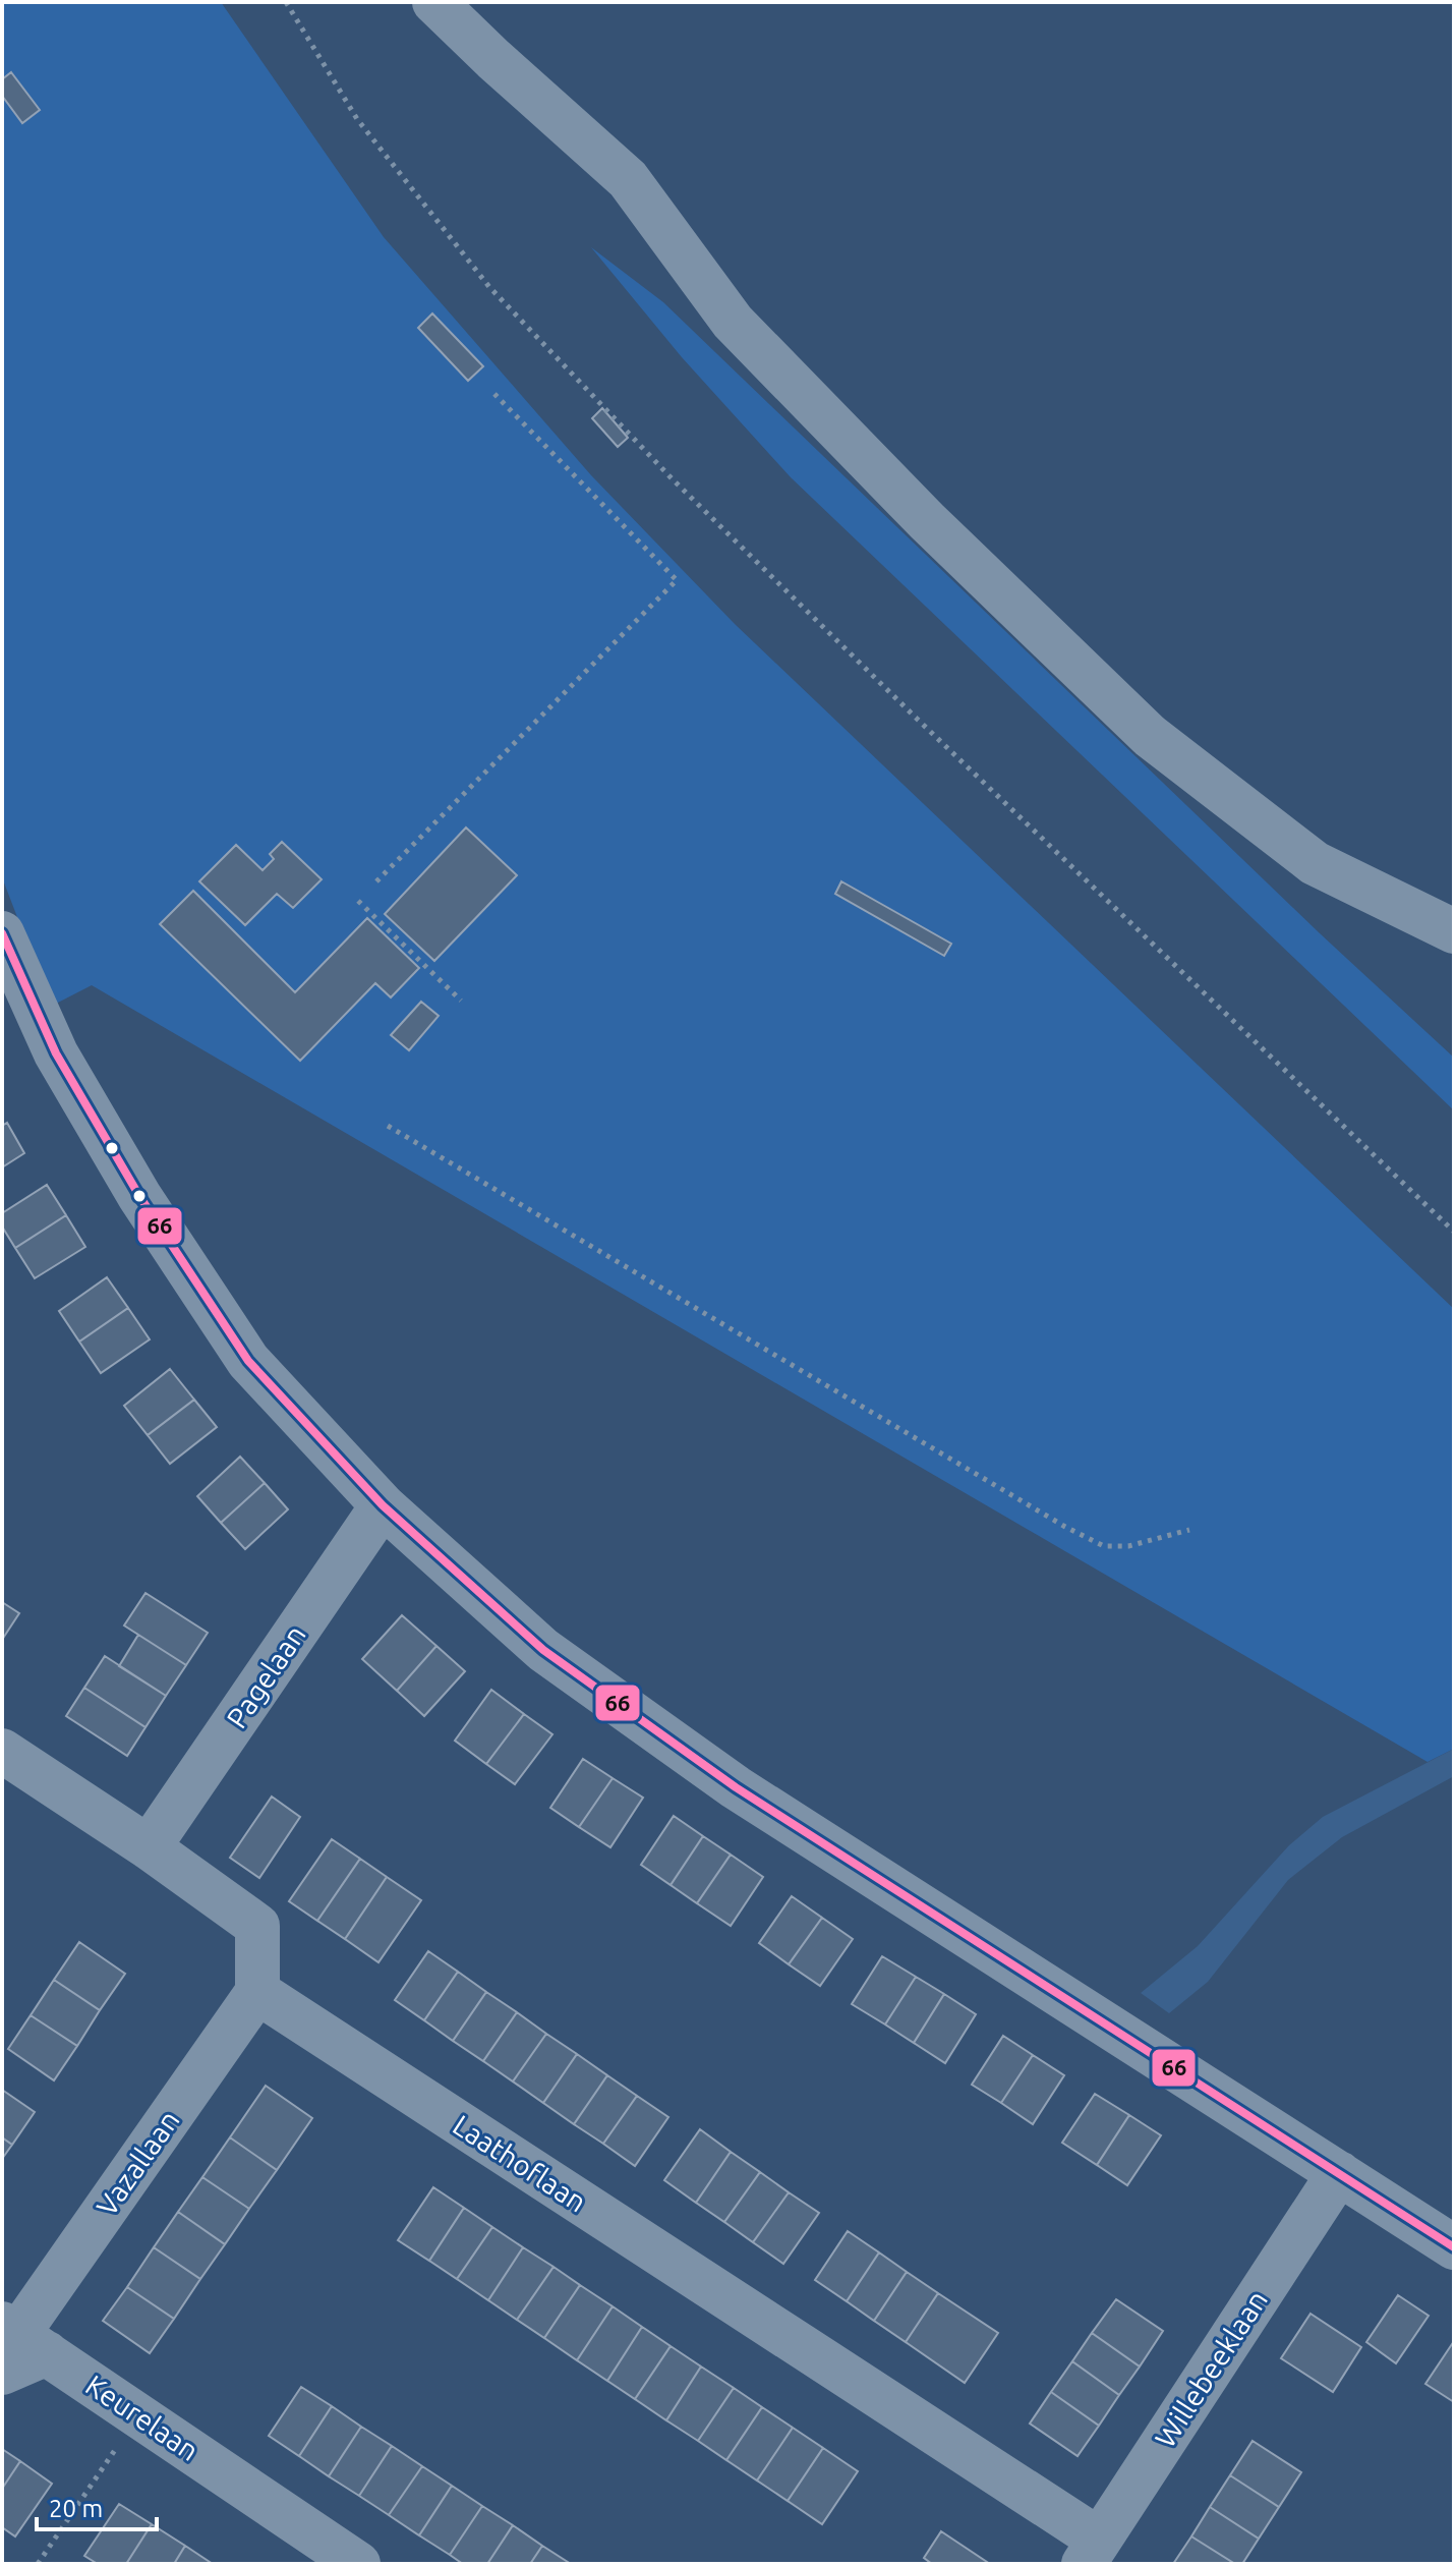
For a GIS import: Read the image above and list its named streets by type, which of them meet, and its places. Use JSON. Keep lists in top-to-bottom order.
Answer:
{
  "streets": {
    "street": [
      "Pagelaan",
      "Vazallaan",
      "Laathoflaan",
      "Willebeeklaan",
      "Keurelaan"
    ]
  },
  "crossings": [
    ["Vazallaan", "Laathoflaan"],
    ["Vazallaan", "Keurelaan"],
    ["Laathoflaan", "Willebeeklaan"]
  ],
  "lines": ["transit line 66"],
  "scale_bar": "20 m"
}
